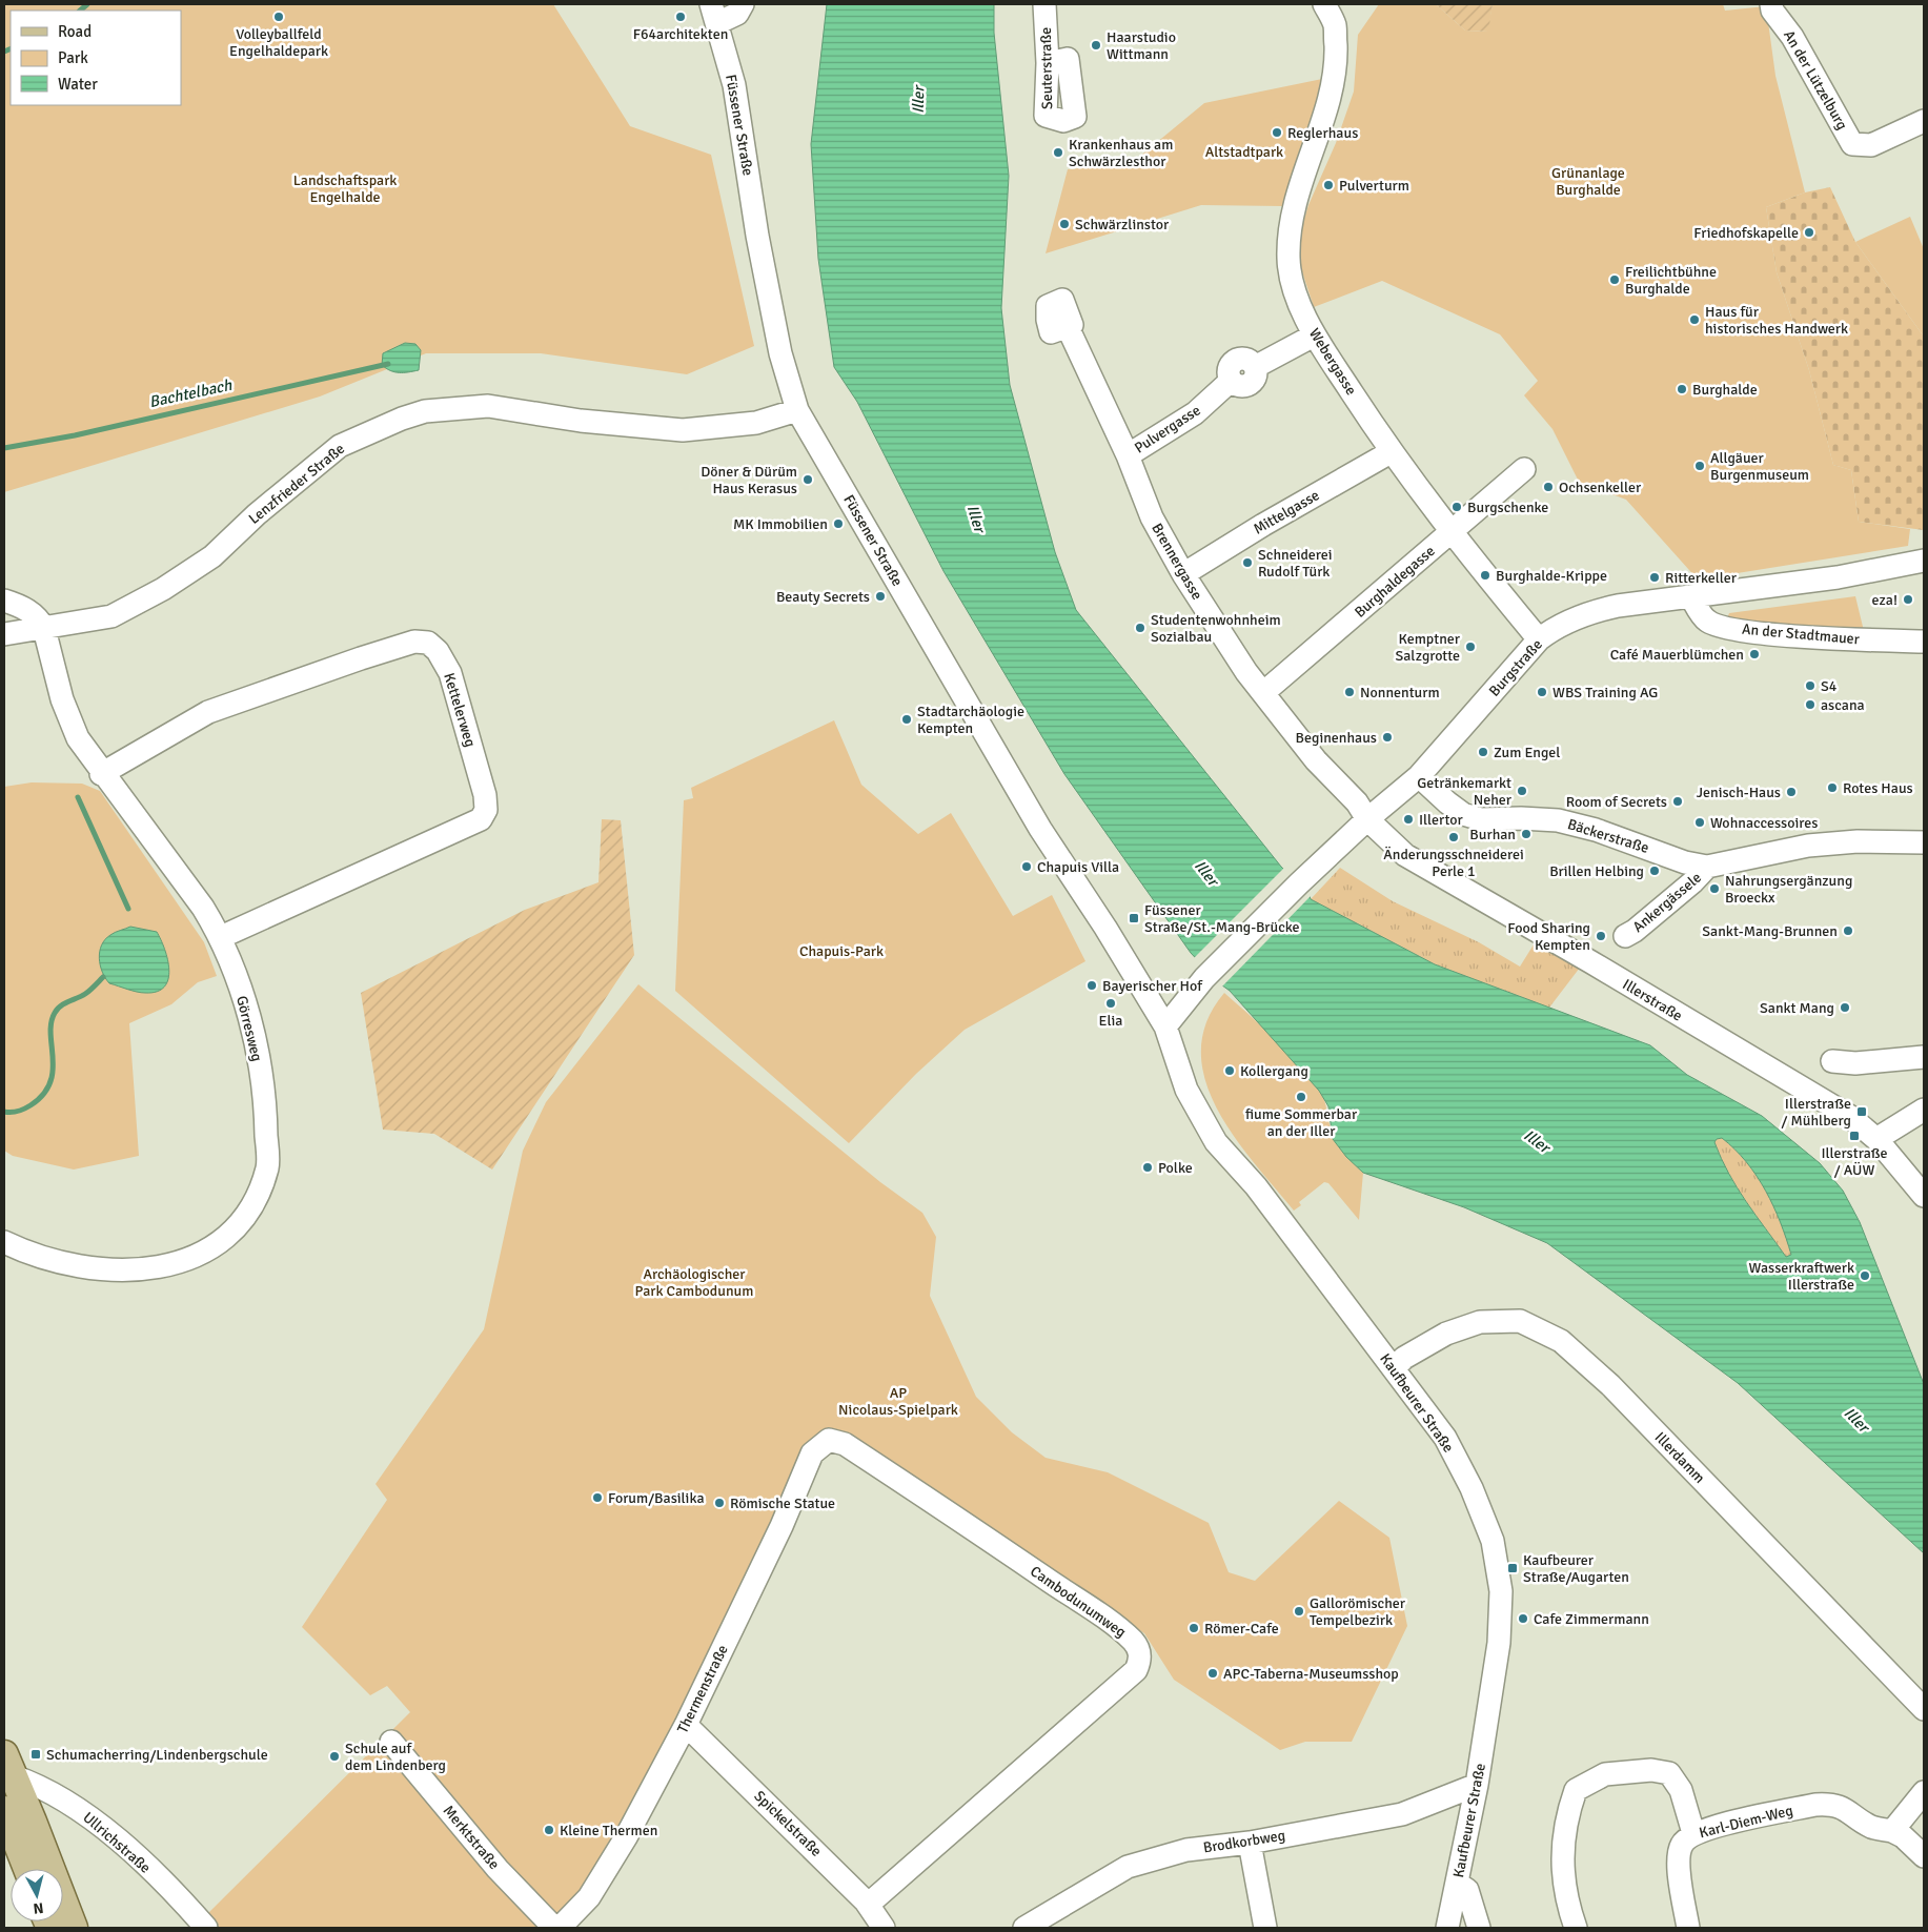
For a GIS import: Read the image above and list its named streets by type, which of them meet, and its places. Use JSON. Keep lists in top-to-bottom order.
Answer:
{
  "streets": {
    "street": [
      "Seuterstraße",
      "An der Lützelburg",
      "Füssener Straße",
      "Webergasse",
      "Pulvergasse",
      "Lenzfrieder Straße",
      "Mittelgasse",
      "Brennergasse",
      "Burghaldegasse",
      "An der Stadtmauer",
      "Burgstraße",
      "Kettelerweg",
      "Bäckerstraße",
      "Ankergässele",
      "Illerstraße",
      "Görresweg",
      "Kaufbeurer Straße",
      "Illerdamm",
      "Cambodunumweg",
      "Thermenstraße",
      "Karl-Diem-Weg",
      "Spickelstraße",
      "Merktstraße",
      "Brodkorbweg",
      "Ullrichstraße"
    ]
  },
  "crossings": [
    ["Füssener Straße", "Lenzfrieder Straße"],
    ["Füssener Straße", "Burgstraße"],
    ["Füssener Straße", "Kaufbeurer Straße"],
    ["Webergasse", "Pulvergasse"],
    ["Webergasse", "Mittelgasse"],
    ["Webergasse", "Burghaldegasse"],
    ["Webergasse", "Burgstraße"],
    ["Pulvergasse", "Brennergasse"],
    ["Lenzfrieder Straße", "Görresweg"],
    ["Mittelgasse", "Brennergasse"],
    ["Brennergasse", "Burghaldegasse"],
    ["Brennergasse", "Burgstraße"],
    ["Brennergasse", "Illerstraße"],
    ["An der Stadtmauer", "Burgstraße"],
    ["Burgstraße", "Bäckerstraße"],
    ["Burgstraße", "Illerstraße"],
    ["Burgstraße", "Kaufbeurer Straße"],
    ["Kettelerweg", "Görresweg"],
    ["Bäckerstraße", "Ankergässele"],
    ["Kaufbeurer Straße", "Illerdamm"],
    ["Kaufbeurer Straße", "Brodkorbweg"],
    ["Cambodunumweg", "Thermenstraße"],
    ["Cambodunumweg", "Spickelstraße"],
    ["Thermenstraße", "Spickelstraße"]
  ],
  "water": ["Iller", "Bachtelbach"],
  "parks": [
    "Altstadtpark",
    "Grünanlage Burghalde",
    "Landschaftspark Engelhalde",
    "Chapuis-Park",
    "Archäologischer Park Cambodunum",
    "AP Nicolaus-Spielpark"
  ],
  "places": {
    "other": [
      "Volleyballfeld Engelhaldepark",
      "F64architekten",
      "Haarstudio Wittmann",
      "Reglerhaus",
      "Krankenhaus am Schwärzlesthor",
      "Pulverturm",
      "Schwärzlinstor",
      "Friedhofskapelle",
      "Freilichtbühne Burghalde",
      "Haus für historisches Handwerk",
      "Burghalde",
      "Allgäuer Burgenmuseum",
      "Döner & Dürüm Haus Kerasus",
      "Ochsenkeller",
      "Burgschenke",
      "MK Immobilien",
      "Schneiderei Rudolf Türk",
      "Burghalde-Krippe",
      "Ritterkeller",
      "Beauty Secrets",
      "eza!",
      "Studentenwohnheim Sozialbau",
      "Kemptner Salzgrotte",
      "Café Mauerblümchen",
      "S4",
      "Nonnenturm",
      "WBS Training AG",
      "ascana",
      "Stadtarchäologie Kempten",
      "Beginenhaus",
      "Zum Engel",
      "Rotes Haus",
      "Getränkemarkt Neher",
      "Jenisch-Haus",
      "Room of Secrets",
      "Illertor",
      "Wohnaccessoires",
      "Burhan",
      "Änderungsschneiderei Perle 1",
      "Chapuis Villa",
      "Brillen Helbing",
      "Nahrungsergänzung Broeckx",
      "Sankt-Mang-Brunnen",
      "Food Sharing Kempten",
      "Bayerischer Hof",
      "Elia",
      "Sankt Mang",
      "Kollergang",
      "fiume Sommerbar an der Iller",
      "Polke",
      "Wasserkraftwerk Illerstraße",
      "Forum/Basilika",
      "Römische Statue",
      "Gallorömischer Tempelbezirk",
      "Cafe Zimmermann",
      "Römer-Cafe",
      "APC-Taberna-Museumsshop",
      "Schule auf dem Lindenberg",
      "Kleine Thermen"
    ],
    "transit": [
      "Füssener Straße/St.-Mang-Brücke",
      "Illerstraße / Mühlberg",
      "Illerstraße / AÜW",
      "Kaufbeurer Straße/Augarten",
      "Schumacherring/Lindenbergschule"
    ]
  },
  "legend": ["Road", "Park", "Water"],
  "north": "bottom"
}
